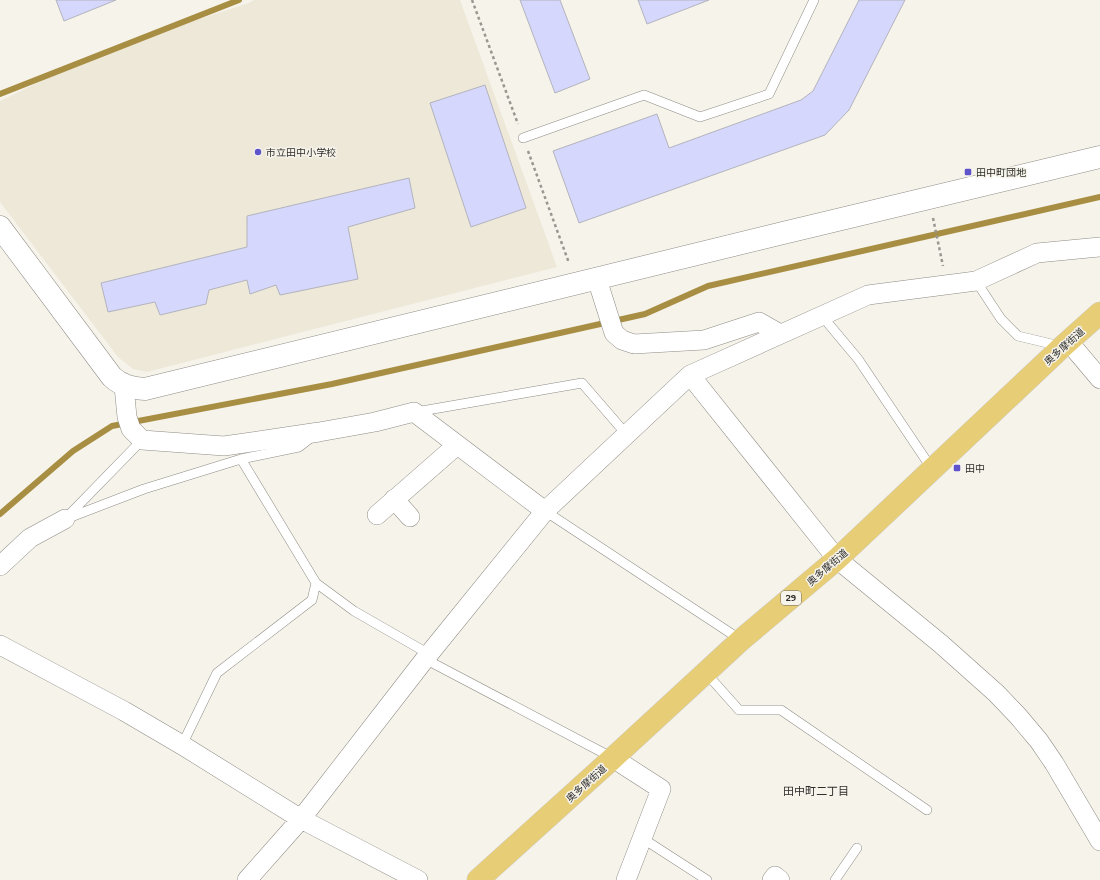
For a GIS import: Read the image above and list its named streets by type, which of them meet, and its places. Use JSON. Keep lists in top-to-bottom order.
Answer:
{
  "streets": {
    "main road": ["奥多摩街道", "29"]
  },
  "districts": ["田中町二丁目"],
  "places": {
    "other": ["市立田中小学校"],
    "transit": ["田中町団地", "田中"]
  }
}
